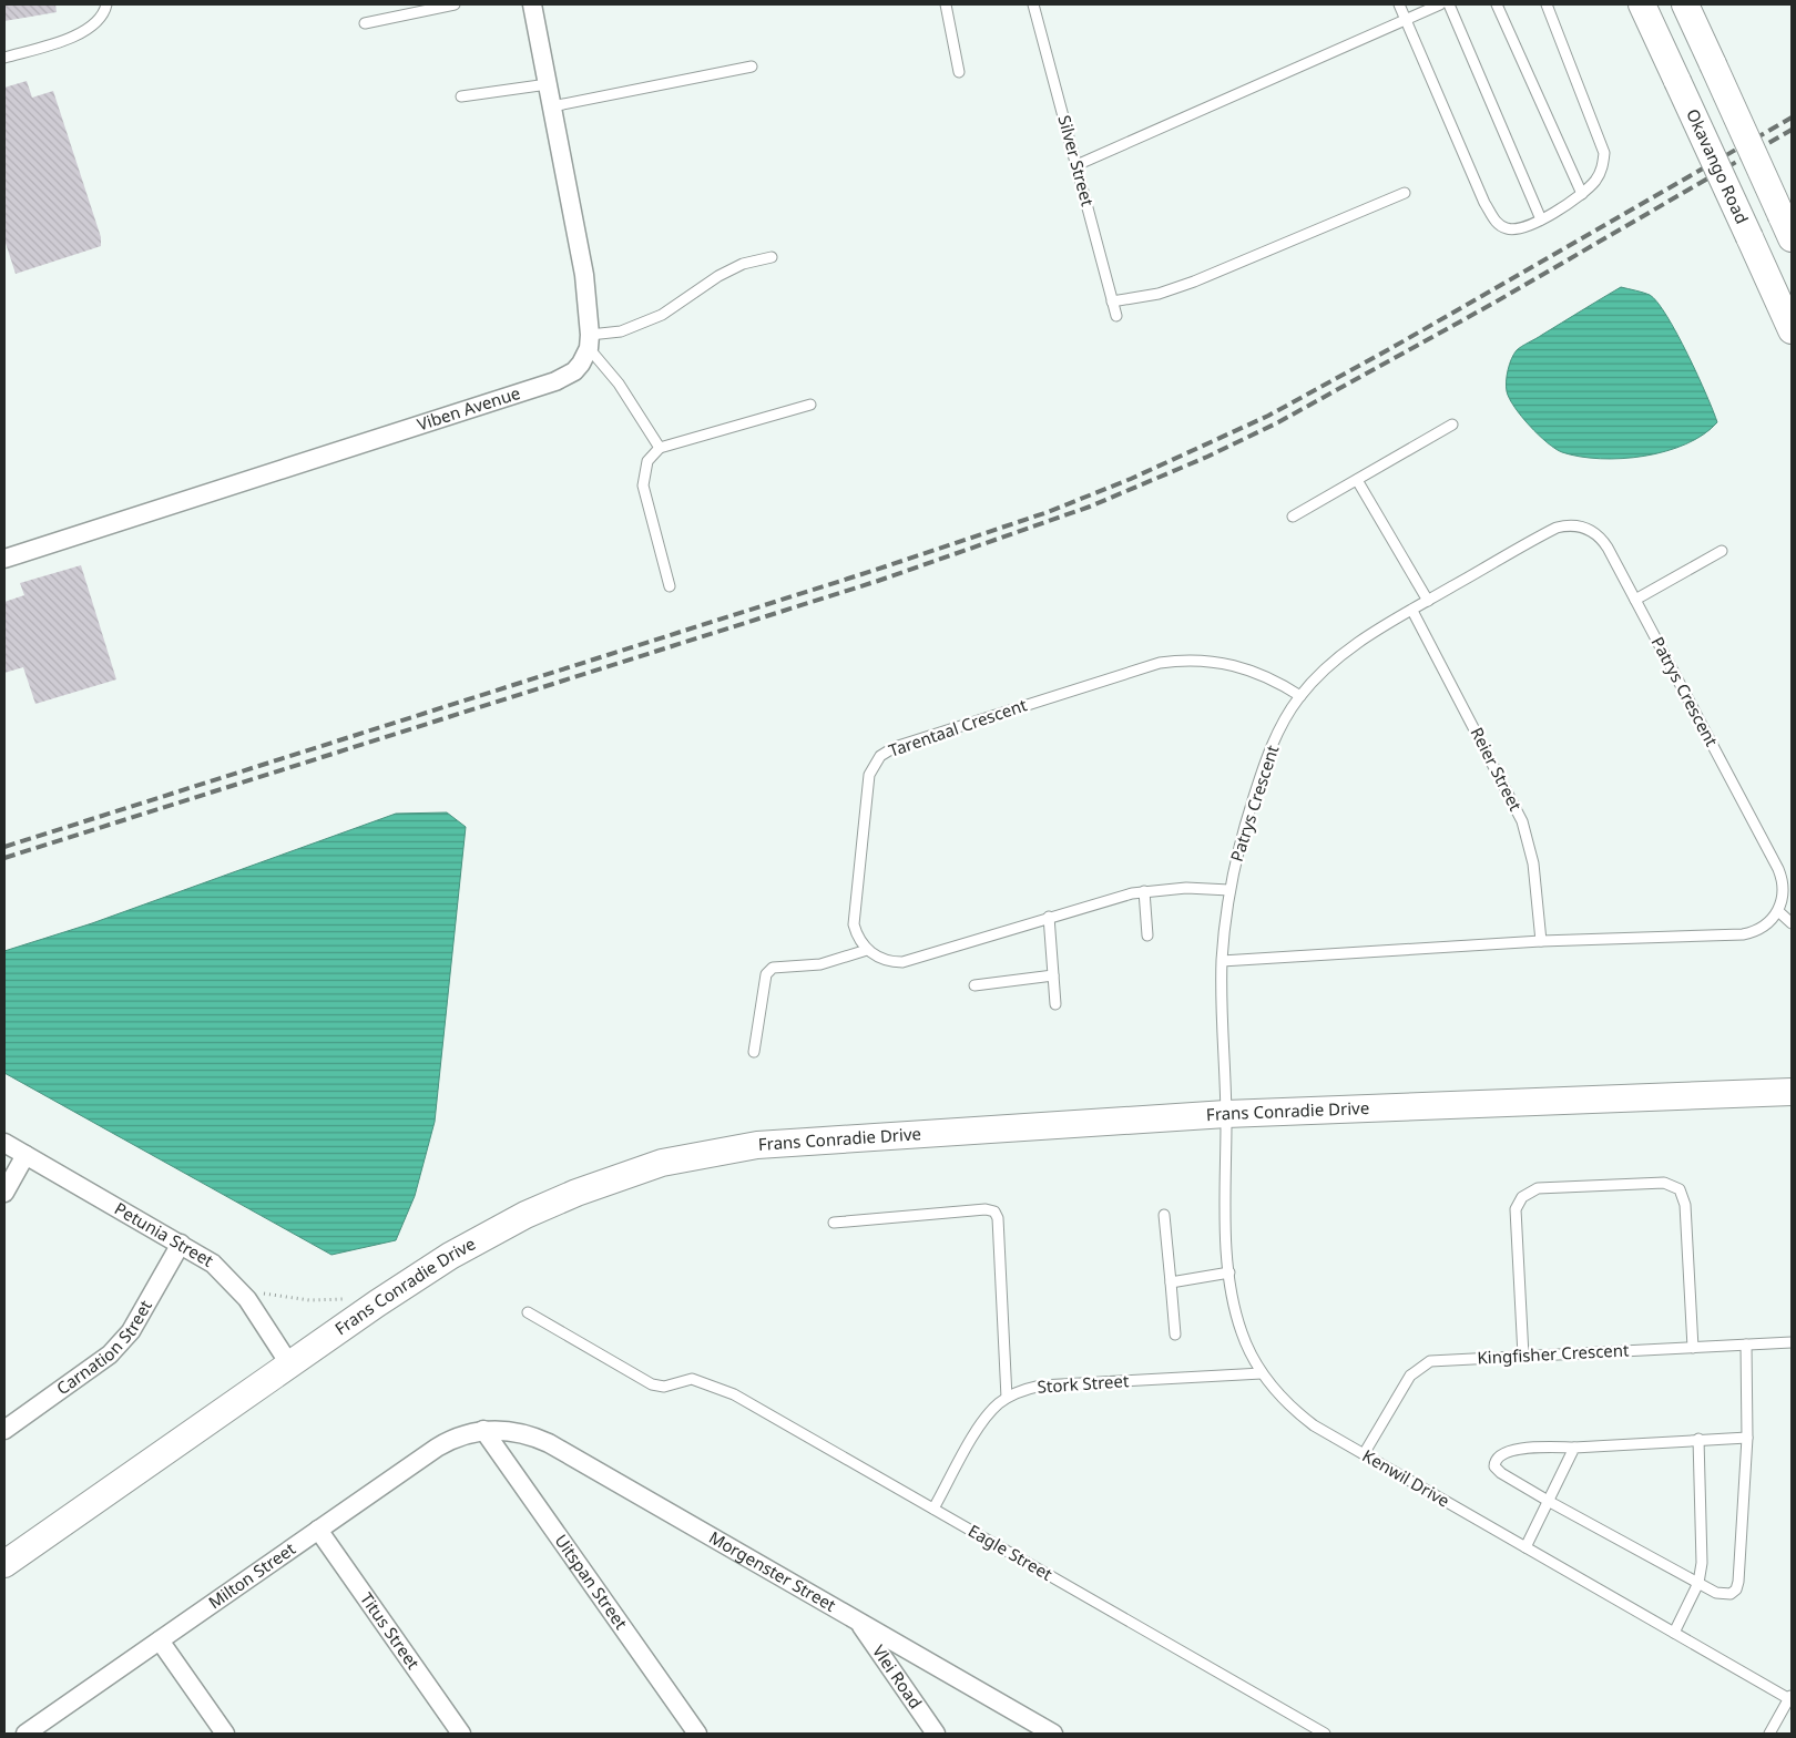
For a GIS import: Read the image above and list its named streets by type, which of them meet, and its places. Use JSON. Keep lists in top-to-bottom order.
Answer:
{
  "streets": {
    "street": [
      "Okavango Road",
      "Viben Avenue",
      "Frans Conradie Drive",
      "Petunia Street",
      "Carnation Street",
      "Morgenster Street",
      "Milton Street",
      "Uitspan Street",
      "Titus Street",
      "Vlei Road"
    ],
    "lane": [
      "Silver Street",
      "Patrys Crescent",
      "Tarentaal Crescent",
      "Reier Street",
      "Kingfisher Crescent",
      "Stork Street",
      "Kenwil Drive",
      "Eagle Street"
    ]
  },
  "crossings": [
    ["Patrys Crescent", "Tarentaal Crescent"],
    ["Patrys Crescent", "Reier Street"],
    ["Patrys Crescent", "Frans Conradie Drive"],
    ["Patrys Crescent", "Kenwil Drive"],
    ["Frans Conradie Drive", "Petunia Street"],
    ["Frans Conradie Drive", "Kenwil Drive"],
    ["Petunia Street", "Carnation Street"],
    ["Kingfisher Crescent", "Kenwil Drive"],
    ["Stork Street", "Kenwil Drive"],
    ["Stork Street", "Eagle Street"],
    ["Morgenster Street", "Milton Street"],
    ["Morgenster Street", "Uitspan Street"],
    ["Morgenster Street", "Vlei Road"],
    ["Milton Street", "Uitspan Street"],
    ["Milton Street", "Titus Street"]
  ]
}
